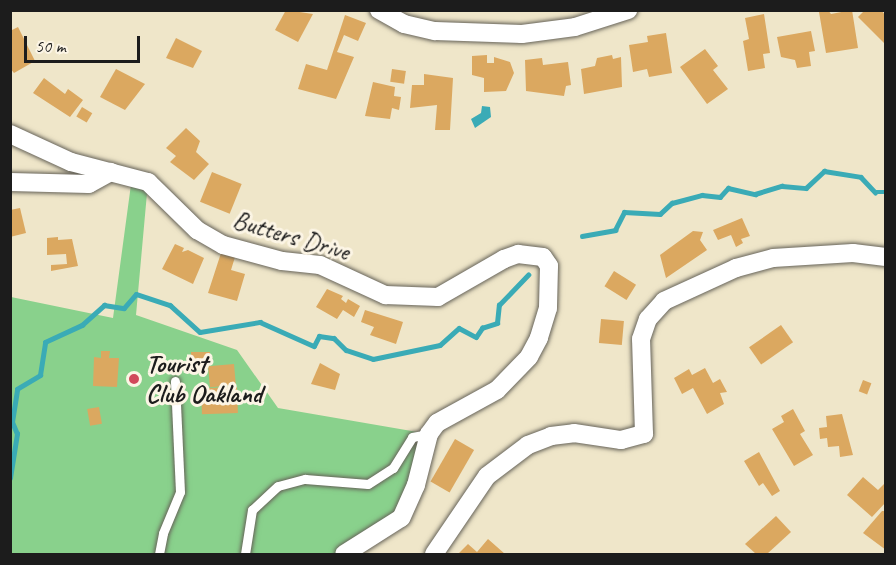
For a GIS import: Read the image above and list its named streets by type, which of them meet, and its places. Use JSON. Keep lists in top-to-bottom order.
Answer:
{
  "streets": {
    "street": ["Butters Drive"]
  },
  "places": ["Tourist Club Oakland"],
  "scale_bar": "50 m"
}
